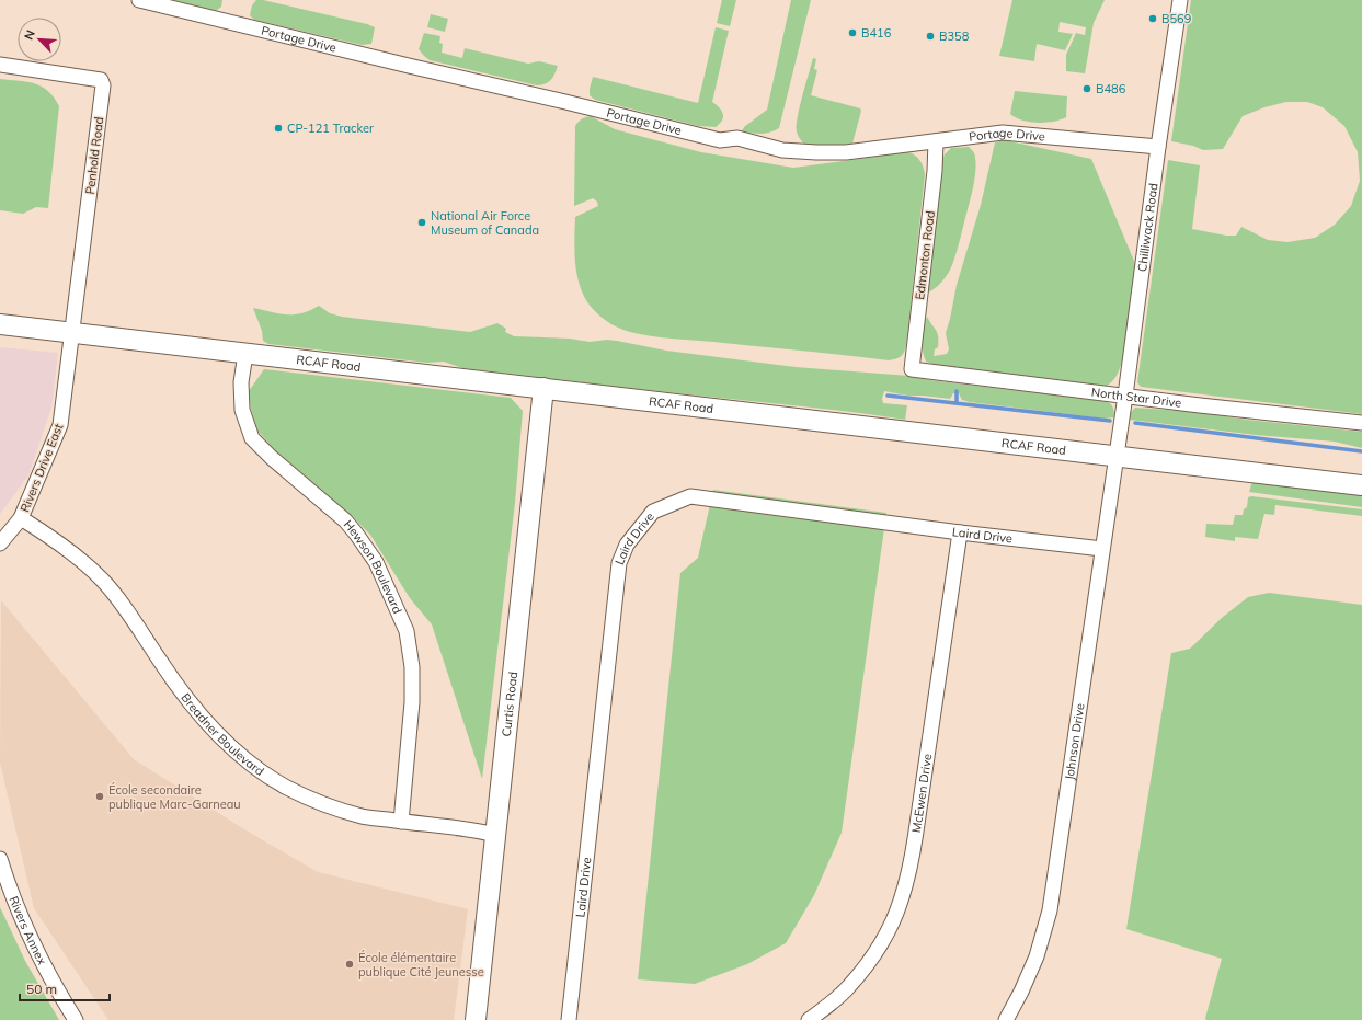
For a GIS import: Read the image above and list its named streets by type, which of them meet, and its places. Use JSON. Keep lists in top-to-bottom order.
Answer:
{
  "streets": {
    "main road": ["RCAF Road", "Curtis Road"],
    "street": [
      "Portage Drive",
      "Penhold Road",
      "Chilliwack Road",
      "Edmonton Road",
      "North Star Drive",
      "Rivers Drive East",
      "Laird Drive",
      "Hewson Boulevard",
      "Breadner Boulevard",
      "Johnson Drive",
      "McEwen Drive",
      "Rivers Annex"
    ]
  },
  "crossings": [
    ["Portage Drive", "Chilliwack Road"],
    ["Portage Drive", "Edmonton Road"],
    ["Penhold Road", "RCAF Road"],
    ["Penhold Road", "Rivers Drive East"],
    ["Chilliwack Road", "RCAF Road"],
    ["Chilliwack Road", "North Star Drive"],
    ["Chilliwack Road", "Johnson Drive"],
    ["Edmonton Road", "North Star Drive"],
    ["RCAF Road", "Rivers Drive East"],
    ["RCAF Road", "Hewson Boulevard"],
    ["RCAF Road", "Curtis Road"],
    ["RCAF Road", "Johnson Drive"],
    ["Rivers Drive East", "Breadner Boulevard"],
    ["Laird Drive", "Johnson Drive"],
    ["Laird Drive", "McEwen Drive"],
    ["Hewson Boulevard", "Breadner Boulevard"],
    ["Curtis Road", "Breadner Boulevard"]
  ],
  "places": [
    "B569",
    "B416",
    "B358",
    "B486",
    "CP-121 Tracker",
    "National Air Force Museum of Canada",
    "École secondaire publique Marc-Garneau",
    "École élémentaire publique Cité Jeunesse"
  ],
  "scale_bar": "50 m",
  "north": "top left"
}
